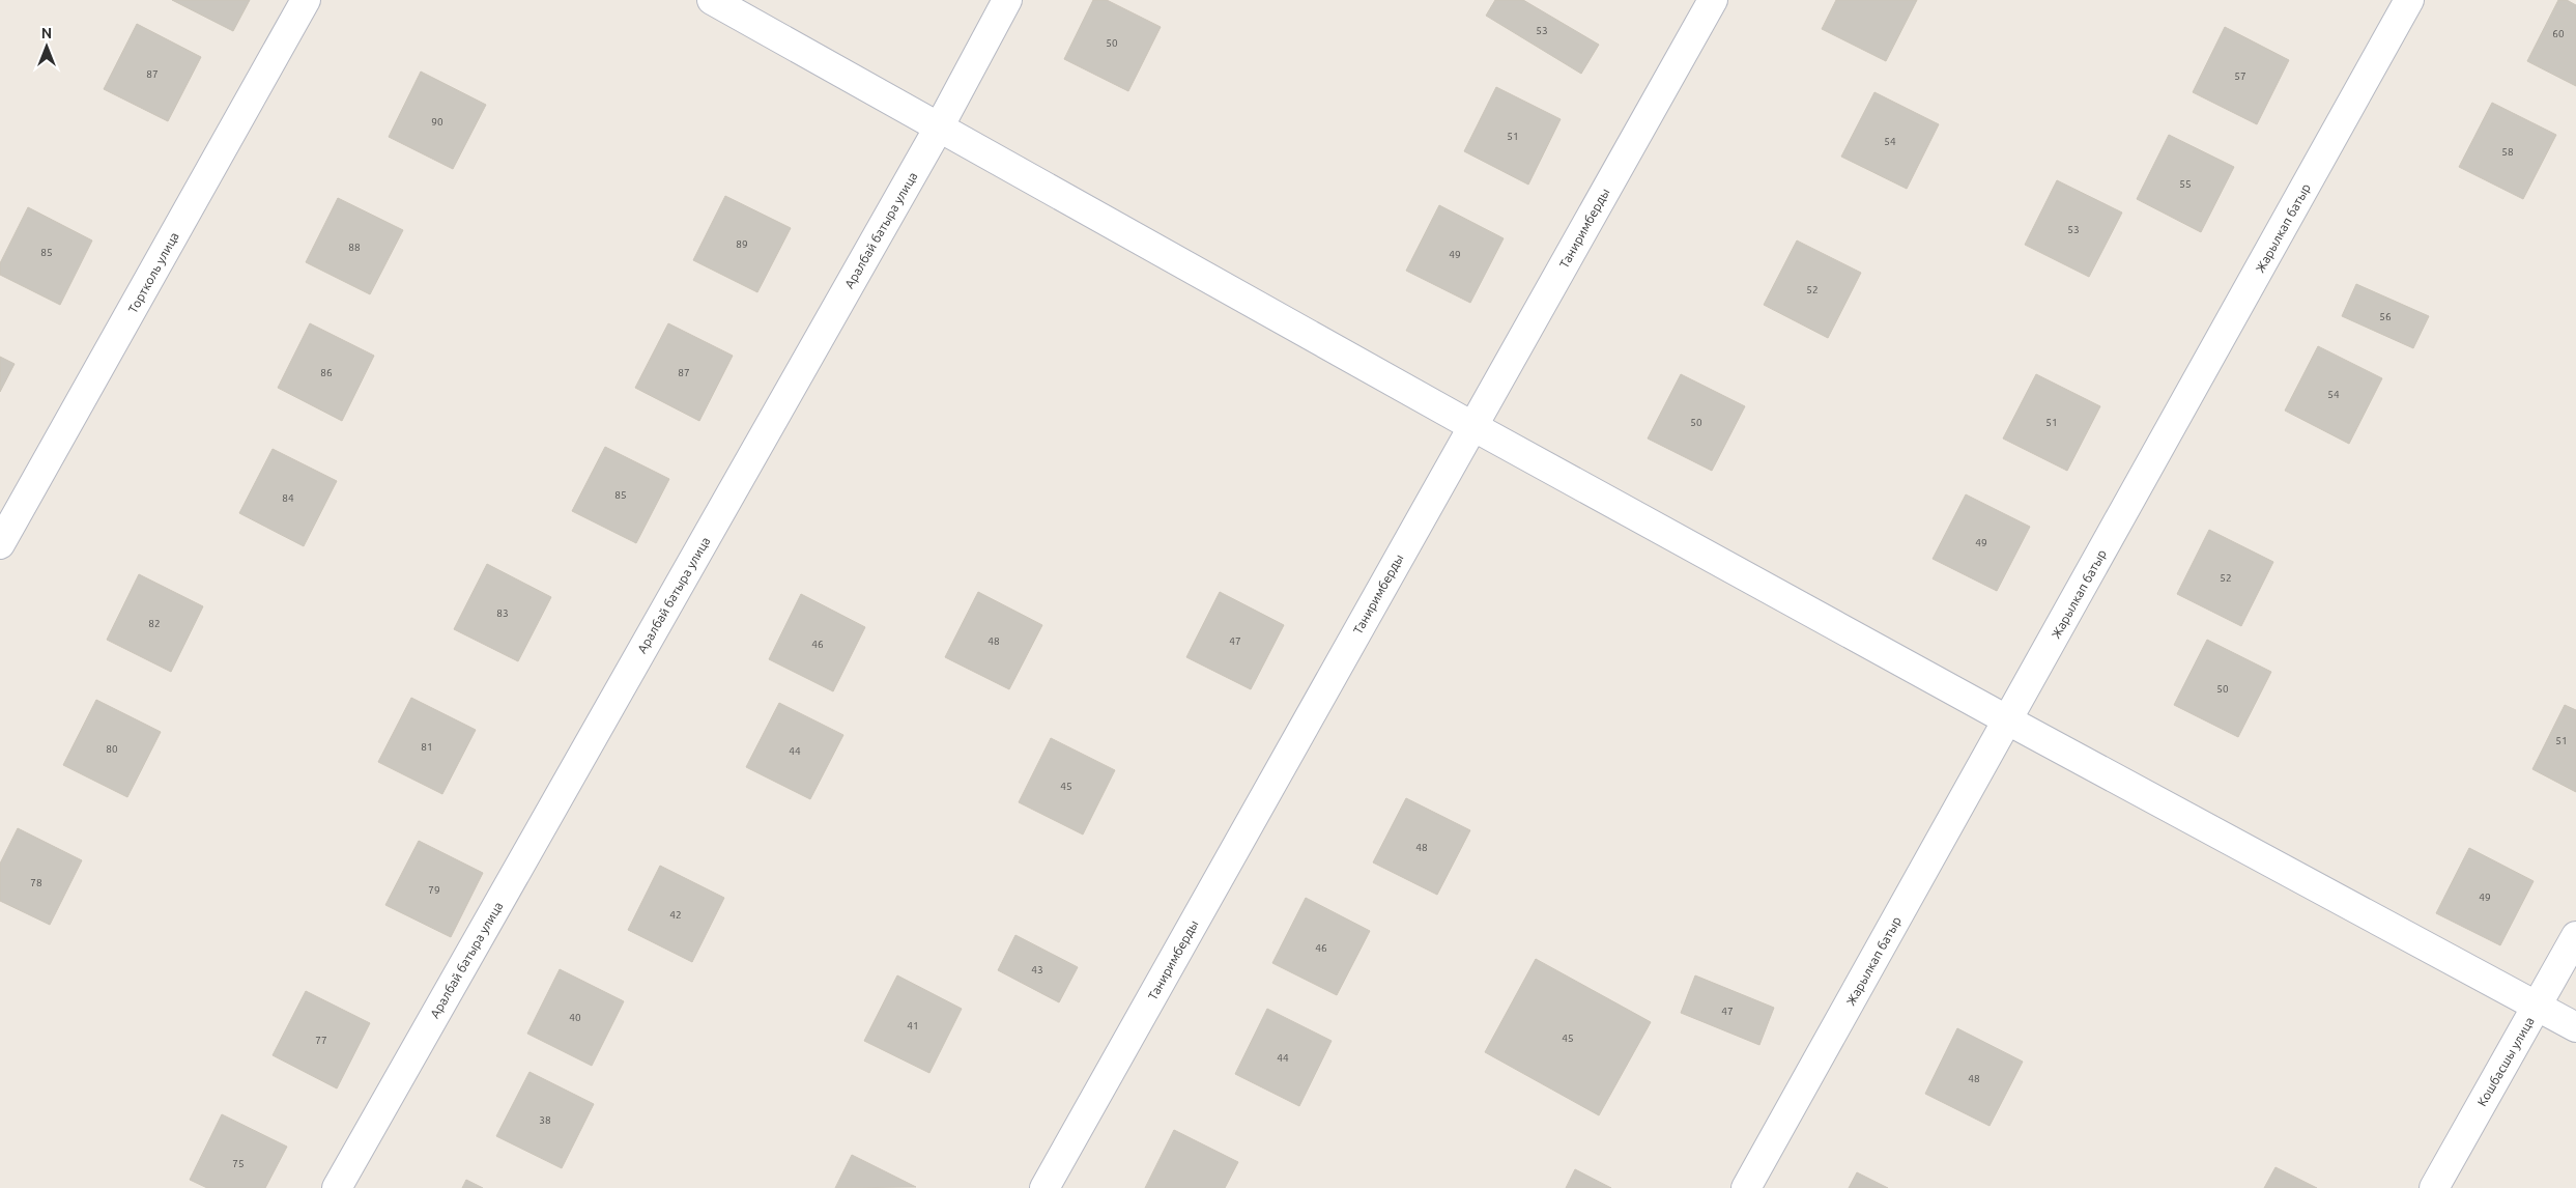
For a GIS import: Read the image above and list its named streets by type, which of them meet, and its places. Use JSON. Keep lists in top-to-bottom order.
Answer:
{
  "streets": {
    "street": [
      "Таниримберды",
      "Жарылкап батыр",
      "Аралбай батыра улица",
      "Тортколь улица",
      "Кошбасшы улица"
    ]
  },
  "house_numbers": [
    "53",
    "60",
    "50",
    "87",
    "57",
    "90",
    "51",
    "54",
    "58",
    "55",
    "53",
    "89",
    "88",
    "85",
    "49",
    "52",
    "56",
    "86",
    "87",
    "54",
    "50",
    "51",
    "85",
    "84",
    "49",
    "52",
    "83",
    "82",
    "48",
    "47",
    "46",
    "50",
    "51",
    "81",
    "80",
    "44",
    "45",
    "48",
    "78",
    "79",
    "49",
    "42",
    "46",
    "43",
    "47",
    "40",
    "41",
    "45",
    "77",
    "44",
    "48",
    "38",
    "75"
  ],
  "north": "top"
}
